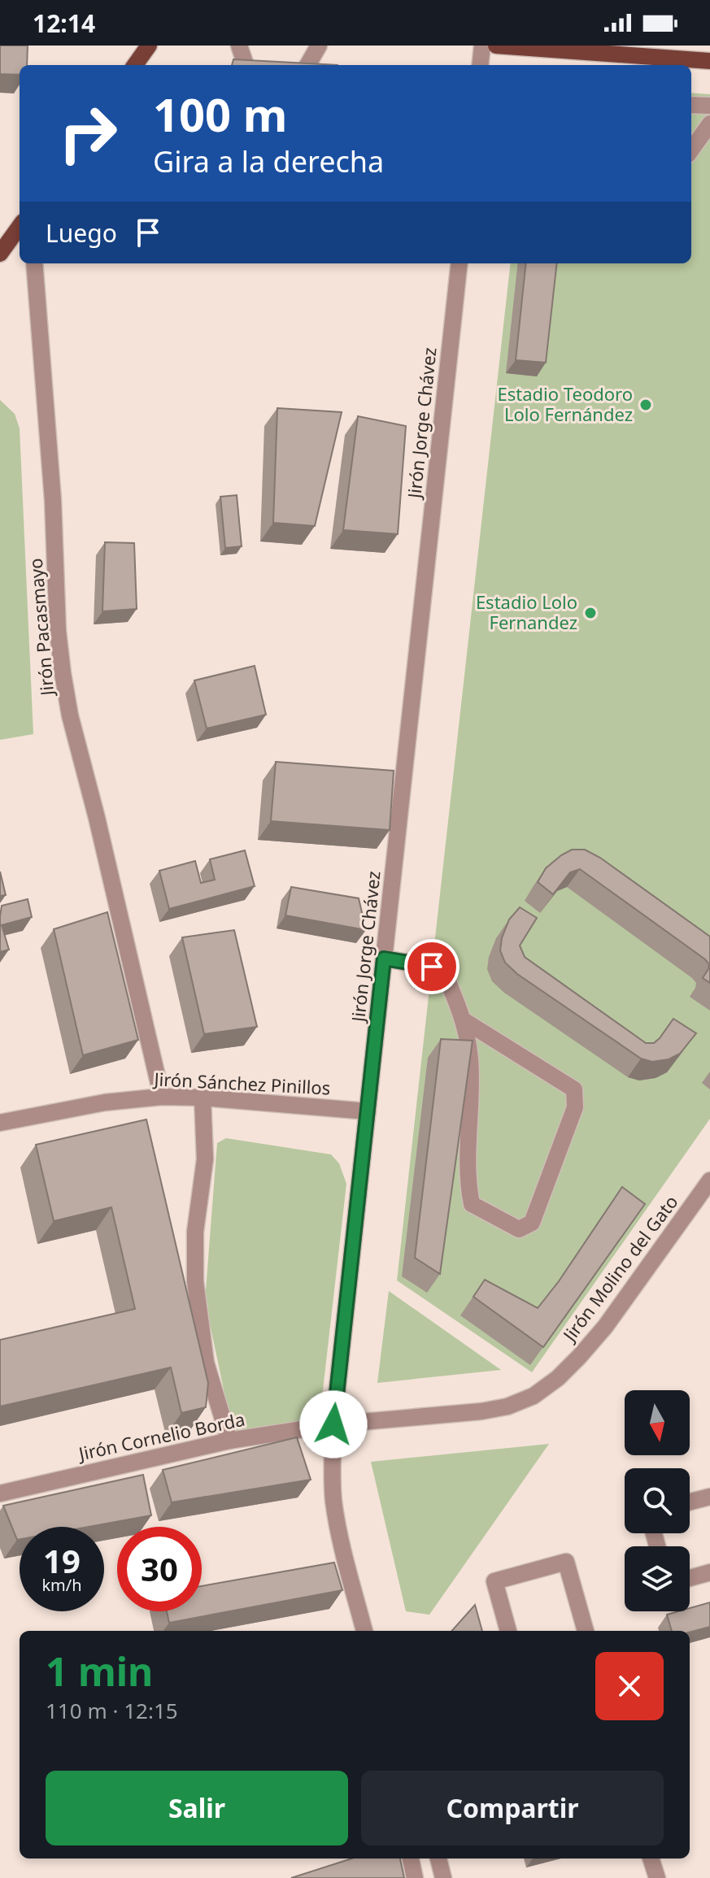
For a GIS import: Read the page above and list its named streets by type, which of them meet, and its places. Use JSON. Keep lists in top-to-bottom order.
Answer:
{
  "streets": {
    "street": [
      "Jirón Jorge Chávez",
      "Jirón Pacasmayo",
      "Jirón Sánchez Pinillos",
      "Jirón Molino del Gato",
      "Jirón Cornelio Borda"
    ]
  },
  "crossings": [
    ["Jirón Jorge Chávez", "Jirón Sánchez Pinillos"],
    ["Jirón Jorge Chávez", "Jirón Molino del Gato"],
    ["Jirón Jorge Chávez", "Jirón Cornelio Borda"],
    ["Jirón Pacasmayo", "Jirón Sánchez Pinillos"],
    ["Jirón Molino del Gato", "Jirón Cornelio Borda"]
  ],
  "places": ["Estadio Teodoro Lolo Fernández", "Estadio Lolo Fernandez"],
  "north": "bottom",
  "page": {
    "status": "12:14",
    "turn": ["100 m", "Gira a la derecha"],
    "then": "Luego",
    "speed": "19 km/h",
    "limit": "30",
    "heading": ["1 min", "110 m · 12:15"],
    "buttons": ["Salir", "Compartir"]
  }
}
